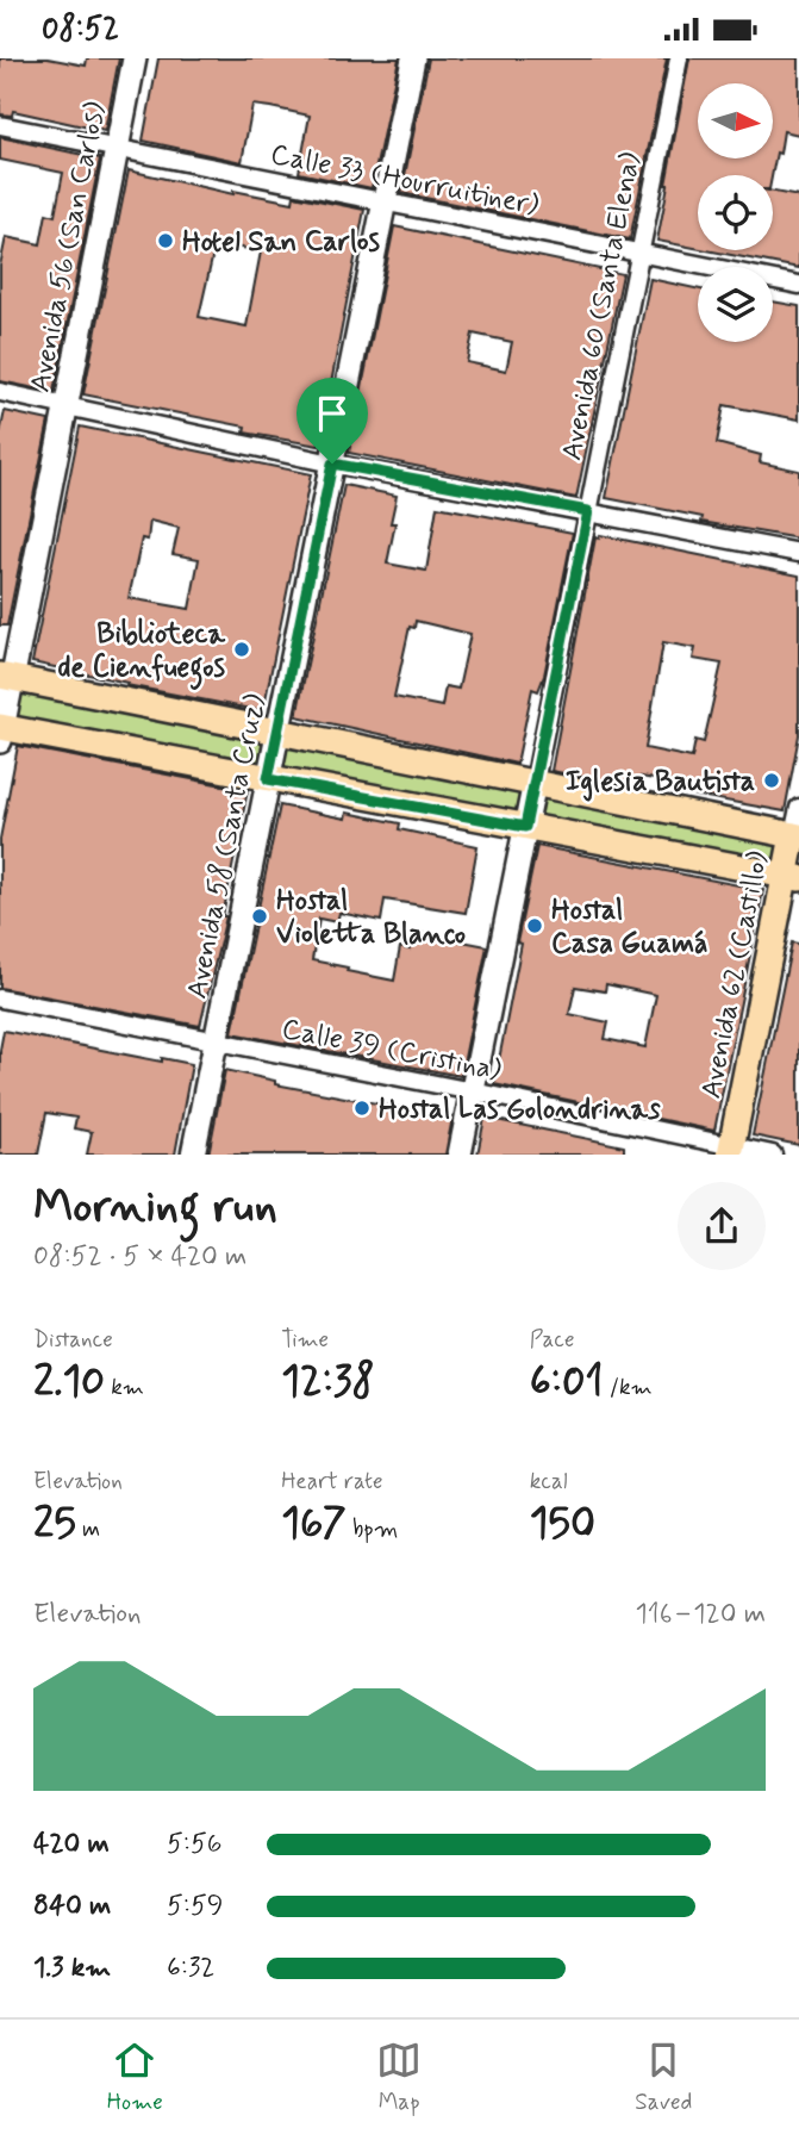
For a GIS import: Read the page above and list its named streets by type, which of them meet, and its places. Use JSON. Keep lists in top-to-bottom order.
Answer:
{
  "streets": {
    "main road": [
      "Avenida 56 (San Carlos)",
      "Avenida 60 (Santa Elena)",
      "Avenida 58 (Santa Cruz)",
      "Avenida 62 (Castillo)"
    ],
    "street": ["Calle 33 (Hourruitiner)", "Calle 39 (Cristina)"]
  },
  "crossings": [
    ["Calle 33 (Hourruitiner)", "Avenida 56 (San Carlos)"],
    ["Calle 33 (Hourruitiner)", "Avenida 60 (Santa Elena)"],
    ["Calle 33 (Hourruitiner)", "Avenida 58 (Santa Cruz)"],
    ["Avenida 60 (Santa Elena)", "Calle 39 (Cristina)"],
    ["Avenida 58 (Santa Cruz)", "Calle 39 (Cristina)"],
    ["Avenida 62 (Castillo)", "Calle 39 (Cristina)"]
  ],
  "places": [
    "Hotel San Carlos",
    "Biblioteca de Cienfuegos",
    "Iglesia Bautista",
    "Hostal Violetta Blanco",
    "Hostal Casa Guamá",
    "Hostal Las Golondrinas"
  ],
  "north": "right",
  "page": {
    "status": "08:52",
    "heading": ["Morning run", "08:52 · 5 × 420 m"],
    "stats": [
      ["Distance", "2.10 km"],
      ["Time", "12:38"],
      ["Pace", "6:01 /km"],
      ["Elevation", "25 m"],
      ["Heart rate", "167 bpm"],
      ["kcal", "150"]
    ],
    "chart": ["Elevation", "116–120 m"],
    "list": [
      {
        "name": "420 m",
        "note": "5:56"
      },
      {
        "name": "840 m",
        "note": "5:59"
      },
      {
        "name": "1.3 km",
        "note": "6:32"
      }
    ],
    "tabs": ["Home", "Map", "Saved"]
  }
}
